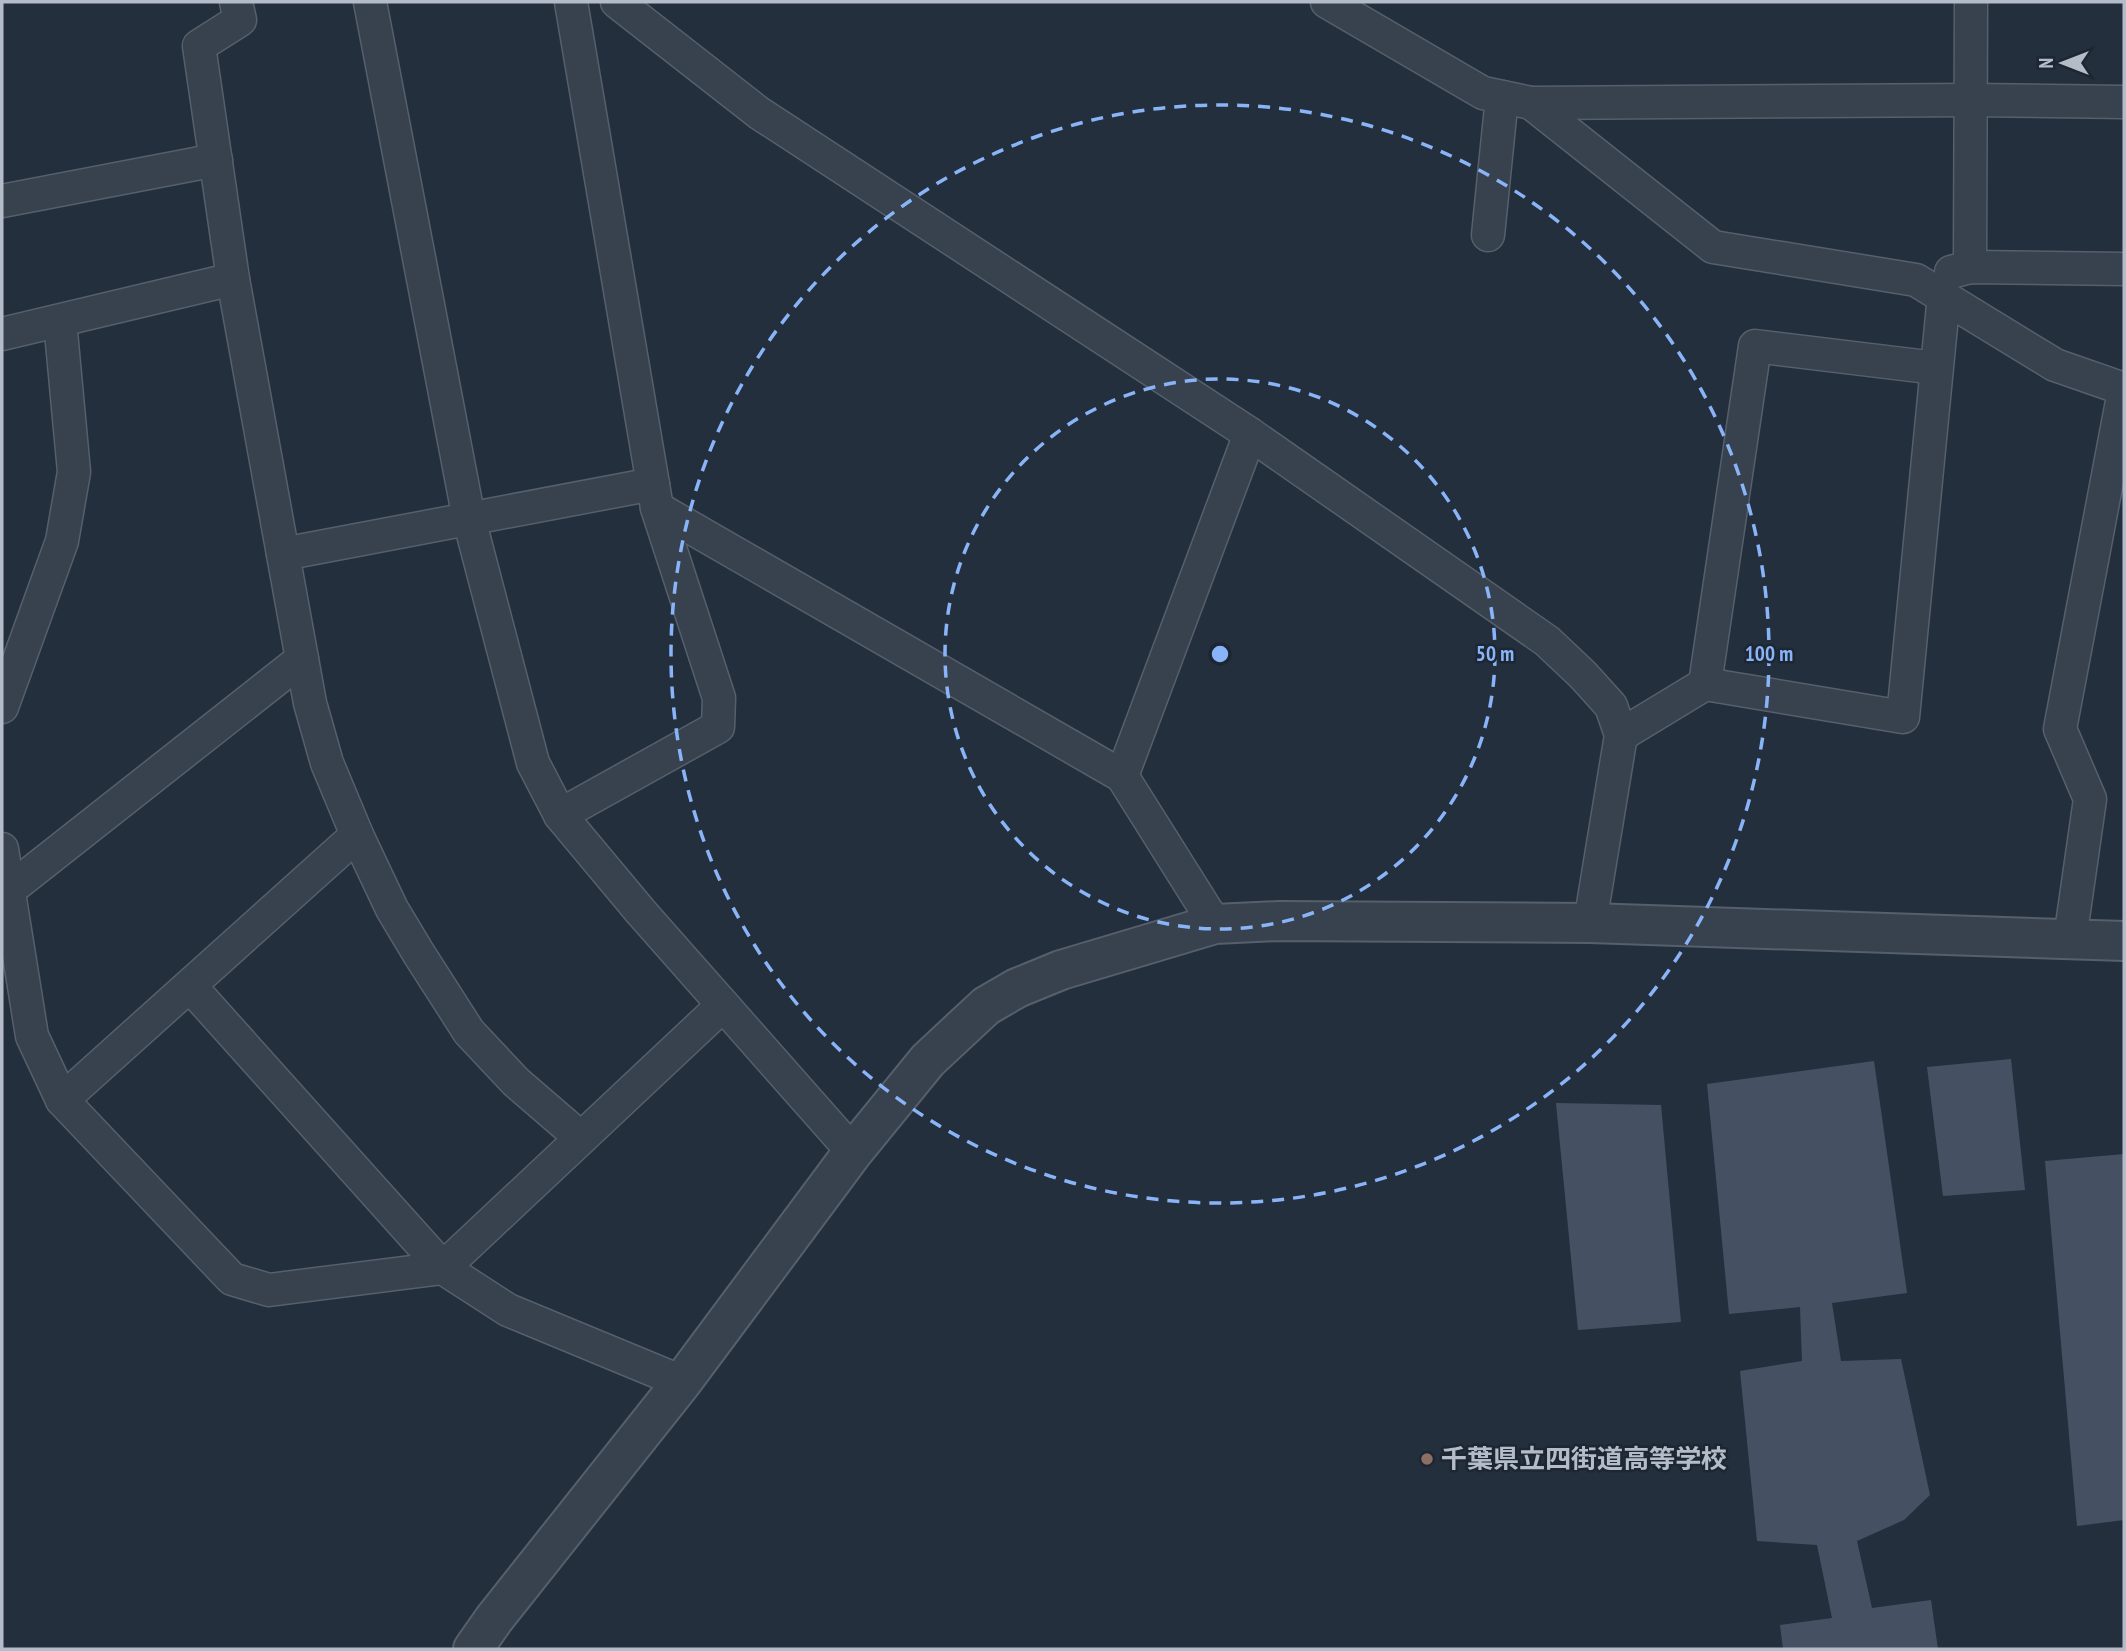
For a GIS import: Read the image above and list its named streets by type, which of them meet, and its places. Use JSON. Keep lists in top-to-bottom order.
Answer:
{
  "places": ["千葉県立四街道高等学校"],
  "north": "left",
  "rings": ["50 m", "100 m"]
}
